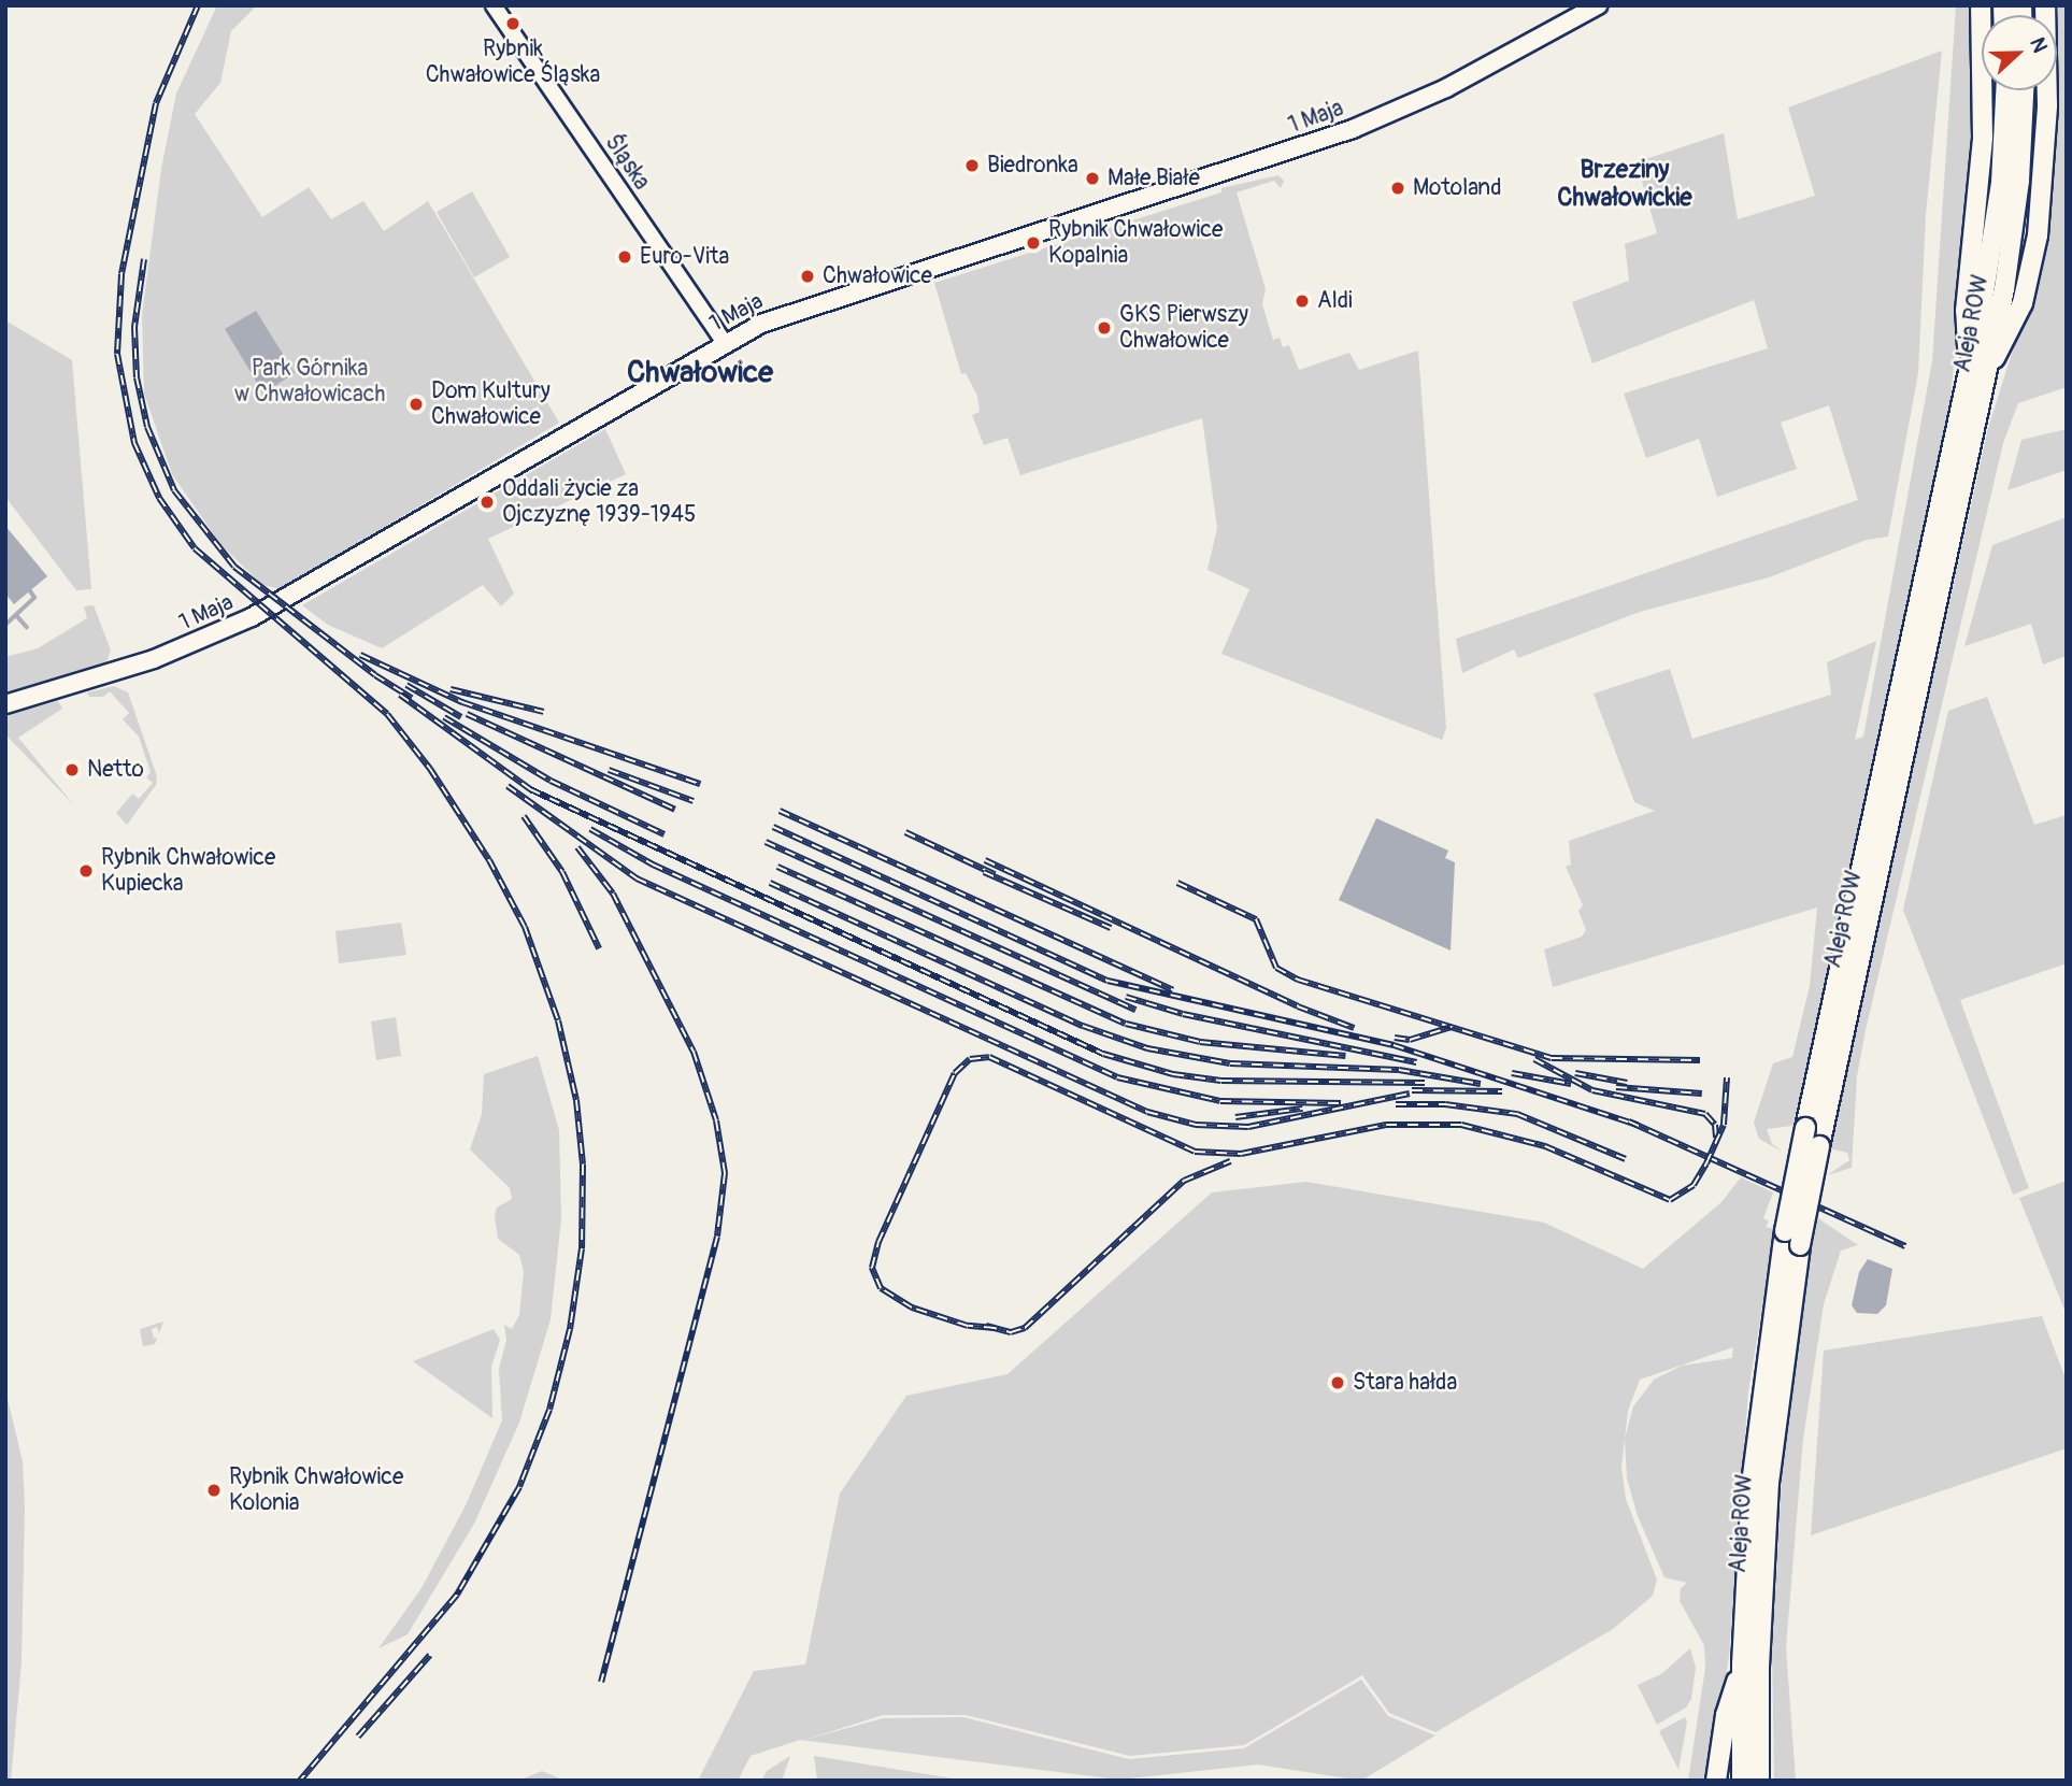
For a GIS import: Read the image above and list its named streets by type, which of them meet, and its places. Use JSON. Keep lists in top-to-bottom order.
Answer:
{
  "streets": {
    "main road": ["1 Maja", "Aleja ROW"],
    "street": ["Śląska"]
  },
  "crossings": [
    ["1 Maja", "Śląska"]
  ],
  "districts": ["Brzeziny Chwałowickie", "Chwałowice"],
  "parks": ["Park Górnika w Chwałowicach"],
  "places": [
    "Rybnik Chwałowice Śląska",
    "Biedronka",
    "Małe Białe",
    "Motoland",
    "Rybnik Chwałowice Kopalnia",
    "Euro-Vita",
    "Chwałowice",
    "Aldi",
    "GKS Pierwszy Chwałowice",
    "Dom Kultury Chwałowice",
    "Oddali życie za Ojczyznę 1939-1945",
    "Netto",
    "Rybnik Chwałowice Kupiecka",
    "Stara hałda",
    "Rybnik Chwałowice Kolonia"
  ],
  "north": "right"
}
